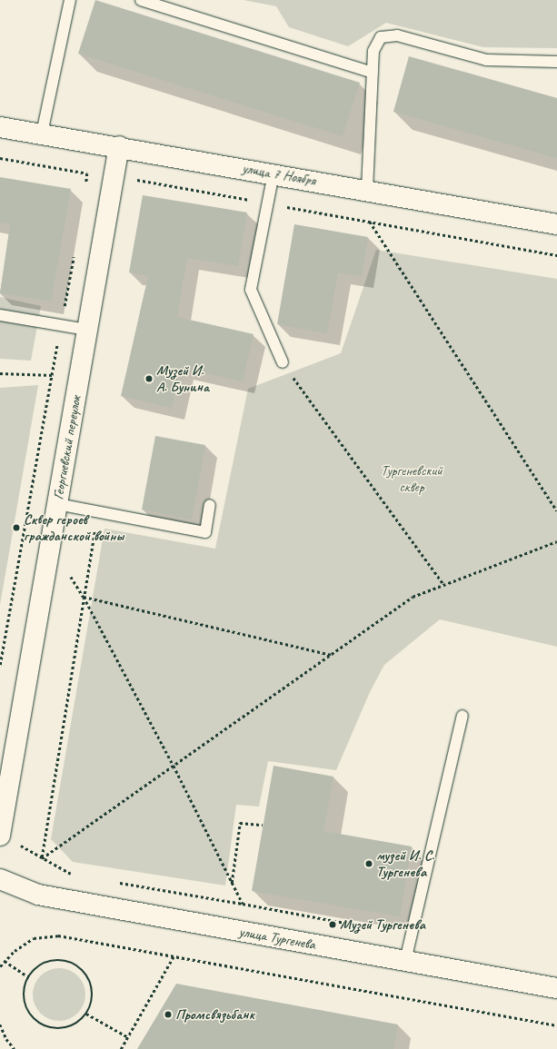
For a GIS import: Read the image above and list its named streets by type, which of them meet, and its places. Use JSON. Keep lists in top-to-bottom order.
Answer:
{
  "streets": {
    "street": ["улица 7 Ноября", "Георгиевский переулок", "улица Тургенева"]
  },
  "crossings": [
    ["улица 7 Ноября", "Георгиевский переулок"]
  ],
  "parks": ["Тургеневский сквер"],
  "places": [
    "Музей И. А. Бунина",
    "Сквер героев гражданской войны",
    "музей И. С. Тургенева",
    "Музей Тургенева",
    "Промсвязьбанк"
  ]
}
